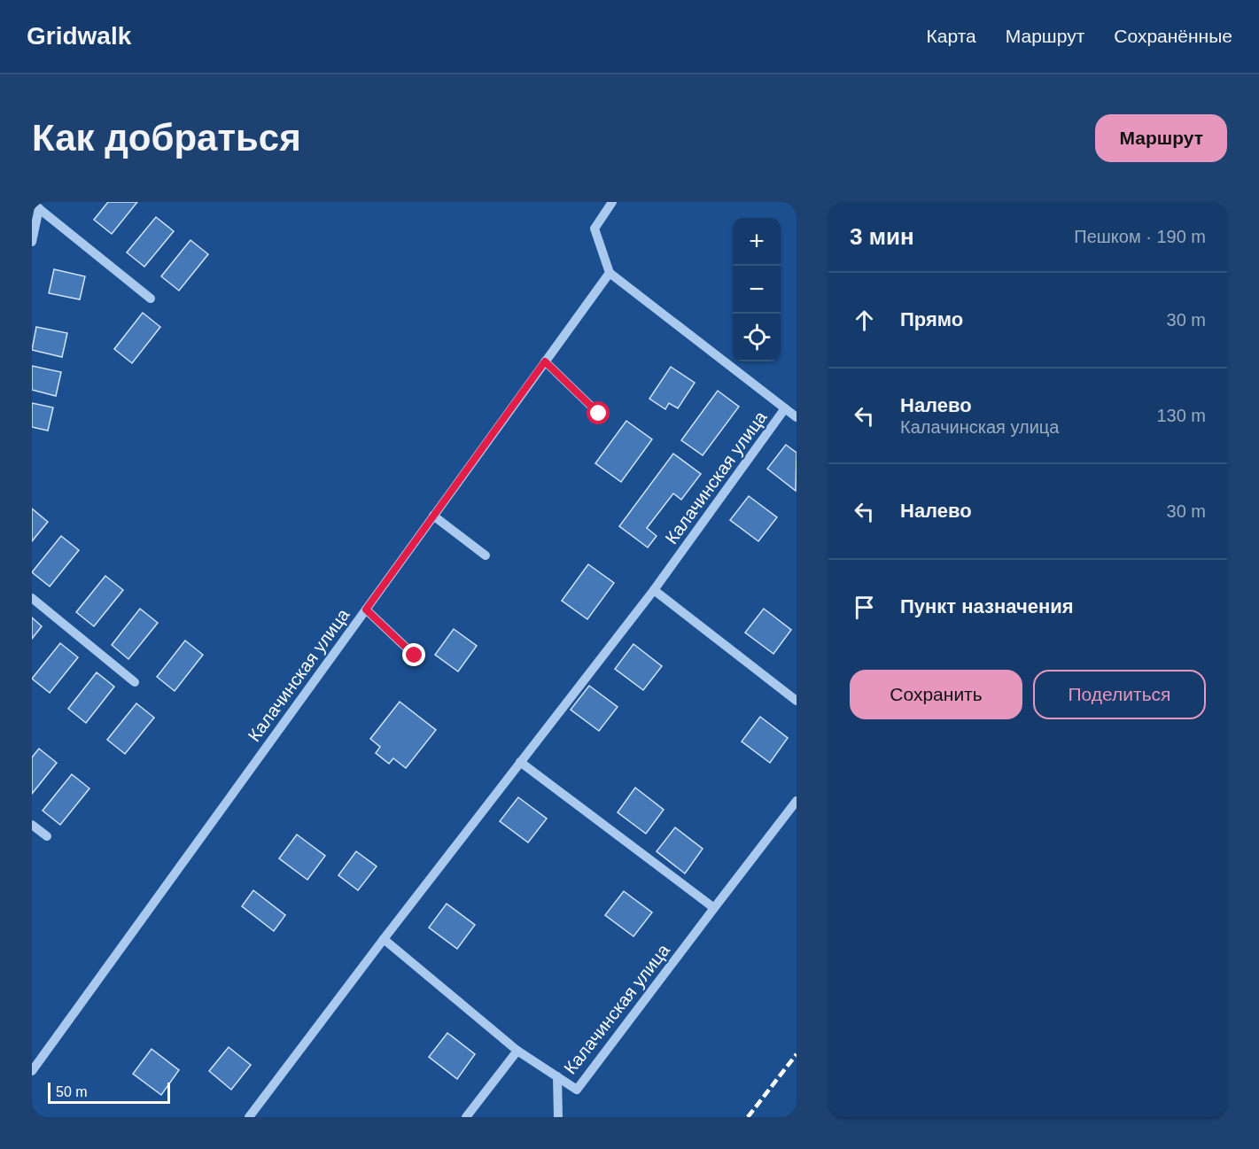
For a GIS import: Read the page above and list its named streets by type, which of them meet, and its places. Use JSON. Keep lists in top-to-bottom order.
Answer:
{
  "streets": {
    "street": ["Калачинская улица"]
  },
  "scale_bar": "50 m",
  "page": {
    "header": "Gridwalk",
    "nav": ["Карта", "Маршрут", "Сохранённые"],
    "buttons": [
      "Маршрут",
      ["Сохранить", "Поделиться"]
    ],
    "title": "Как добраться",
    "heading": ["3 мин", "Пешком · 190 m"],
    "map_buttons": ["+", "−"],
    "list": [
      ["Прямо", "30 m"],
      ["Налево", "Калачинская улица", "130 m"],
      ["Налево", "30 m"],
      "Пункт назначения"
    ],
    "scale": "50 m"
  }
}
